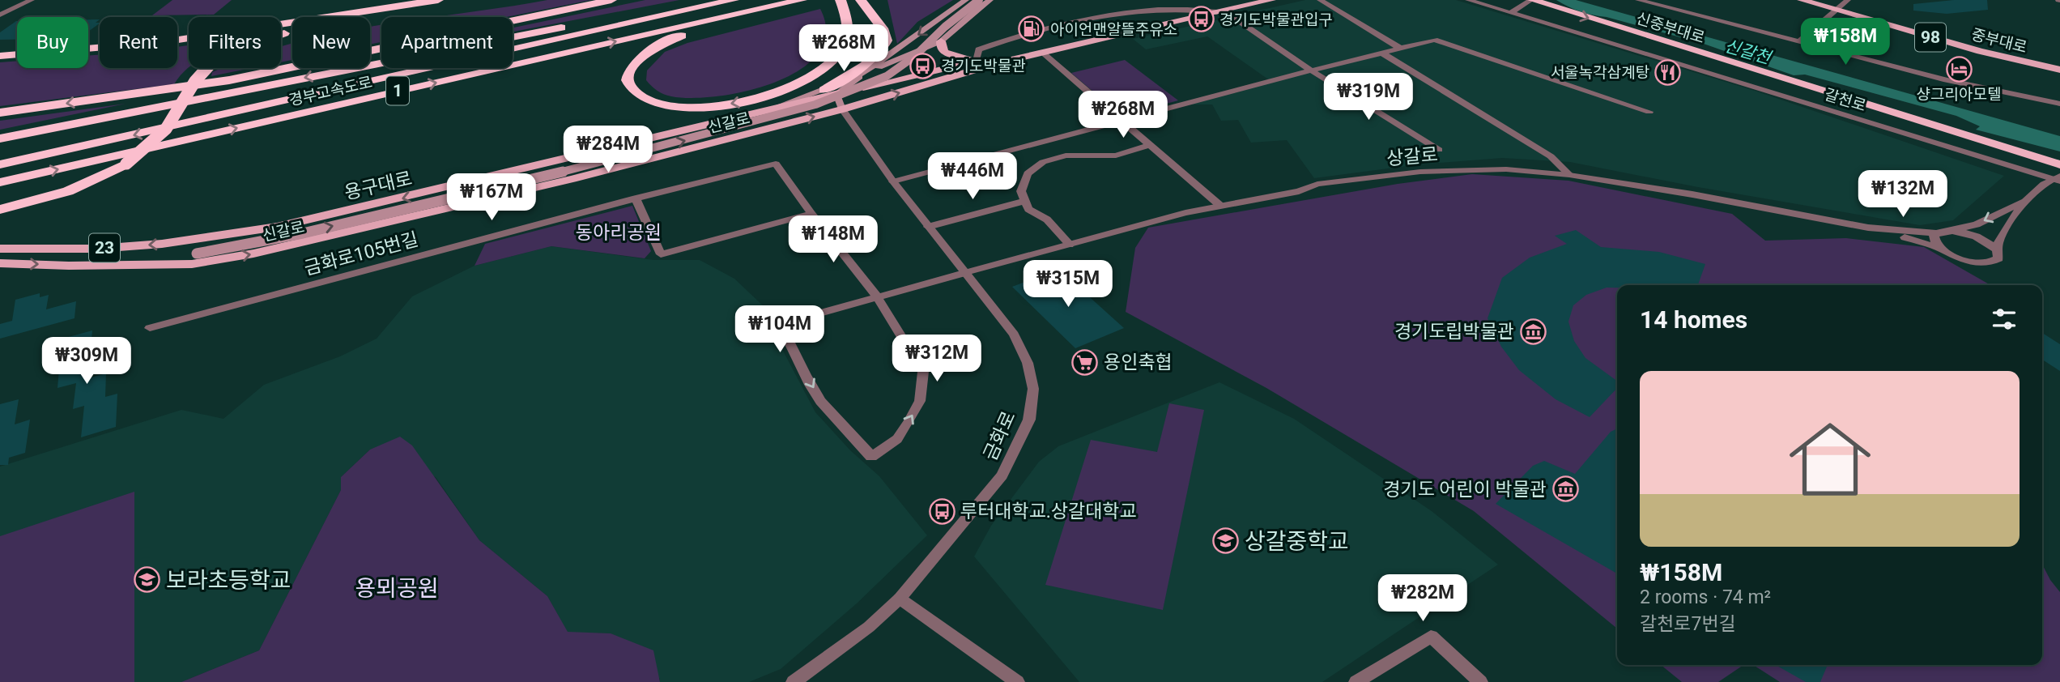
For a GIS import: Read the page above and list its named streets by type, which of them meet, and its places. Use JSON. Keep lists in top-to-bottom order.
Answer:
{
  "streets": {
    "highway": ["신중부대로", "경부고속도로", "1"],
    "main road": [
      "98",
      "중부대로",
      "신갈로",
      "용구대로",
      "23"
    ],
    "street": [
      "갈천로",
      "상갈로",
      "금화로105번길",
      "금화로"
    ]
  },
  "crossings": [
    ["신중부대로", "갈천로"],
    ["신갈로", "용구대로"],
    ["신갈로", "금화로"],
    ["상갈로", "금화로"]
  ],
  "water": ["신갈천"],
  "parks": ["동아리공원", "용뫼공원"],
  "places": {
    "bus stop": ["경기도박물관입구", "경기도박물관", "루터대학교.상갈대학교"],
    "fuel station": ["아이언맨알뜰주유소"],
    "hotel": ["샹그리아모텔"],
    "restaurant": ["서울녹각삼계탕"],
    "museum": ["경기도립박물관", "경기도 어린이 박물관"],
    "supermarket": ["용인축협"],
    "school or university": ["상갈중학교", "보라초등학교"]
  },
  "page": {
    "chip": [
      "Buy",
      "Rent",
      "Filters",
      "New",
      "Apartment"
    ],
    "price": [
      "₩158M",
      "₩268M",
      "₩319M",
      "₩268M",
      "₩284M",
      "₩446M",
      "₩132M",
      "₩167M",
      "₩148M",
      "₩315M",
      "₩104M",
      "₩312M",
      "₩309M",
      "₩282M"
    ],
    "heading": "14 homes",
    "list": [
      {
        "name": "₩158M",
        "note": "2 rooms · 74 m² · 갈천로7번길"
      }
    ]
  }
}
